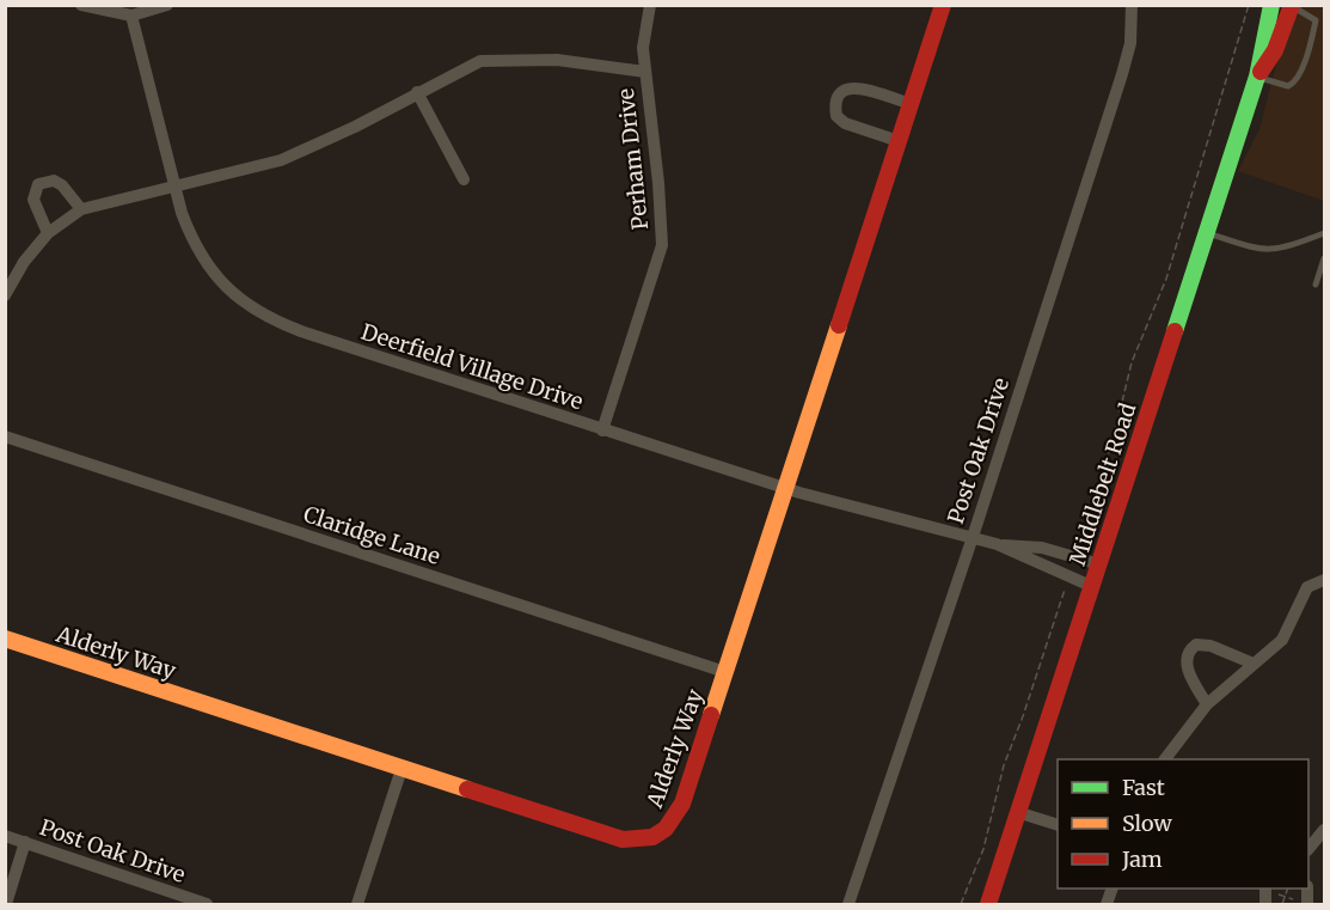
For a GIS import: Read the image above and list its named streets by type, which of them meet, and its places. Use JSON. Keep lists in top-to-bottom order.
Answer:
{
  "streets": {
    "street": [
      "Perham Drive",
      "Deerfield Village Drive",
      "Post Oak Drive",
      "Middlebelt Road",
      "Claridge Lane",
      "Alderly Way"
    ]
  },
  "crossings": [
    ["Perham Drive", "Deerfield Village Drive"],
    ["Deerfield Village Drive", "Post Oak Drive"],
    ["Deerfield Village Drive", "Middlebelt Road"],
    ["Deerfield Village Drive", "Alderly Way"],
    ["Claridge Lane", "Alderly Way"]
  ],
  "legend": ["Fast", "Slow", "Jam"]
}
